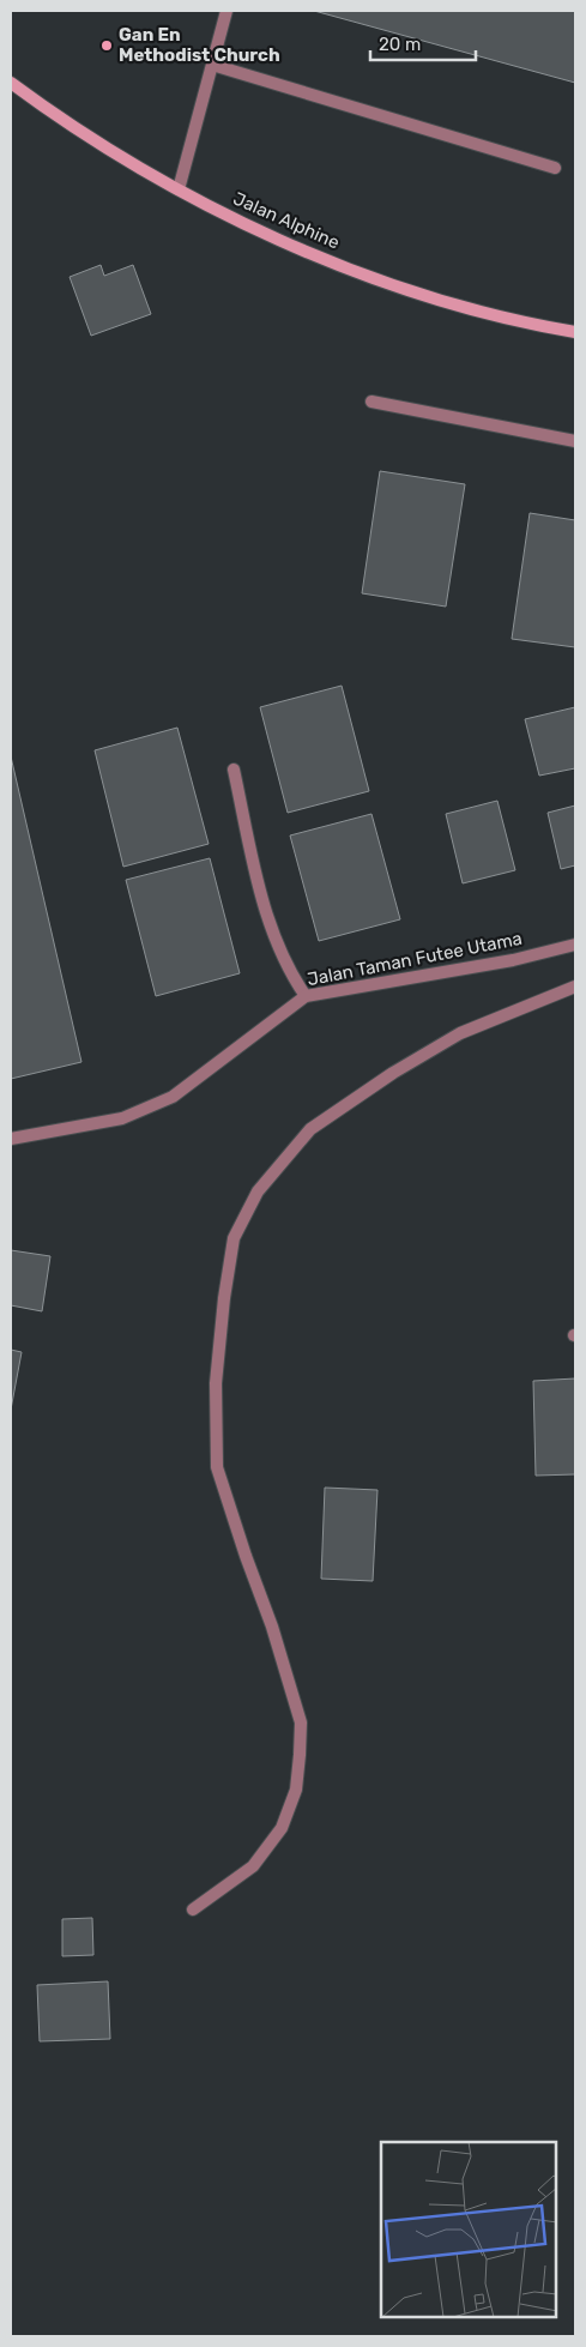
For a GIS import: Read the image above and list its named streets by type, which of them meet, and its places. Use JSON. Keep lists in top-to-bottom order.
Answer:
{
  "streets": {
    "main road": ["Jalan Alphine"],
    "street": ["Jalan Taman Futee Utama"]
  },
  "places": ["Gan En Methodist Church"],
  "scale_bar": "20 m"
}
